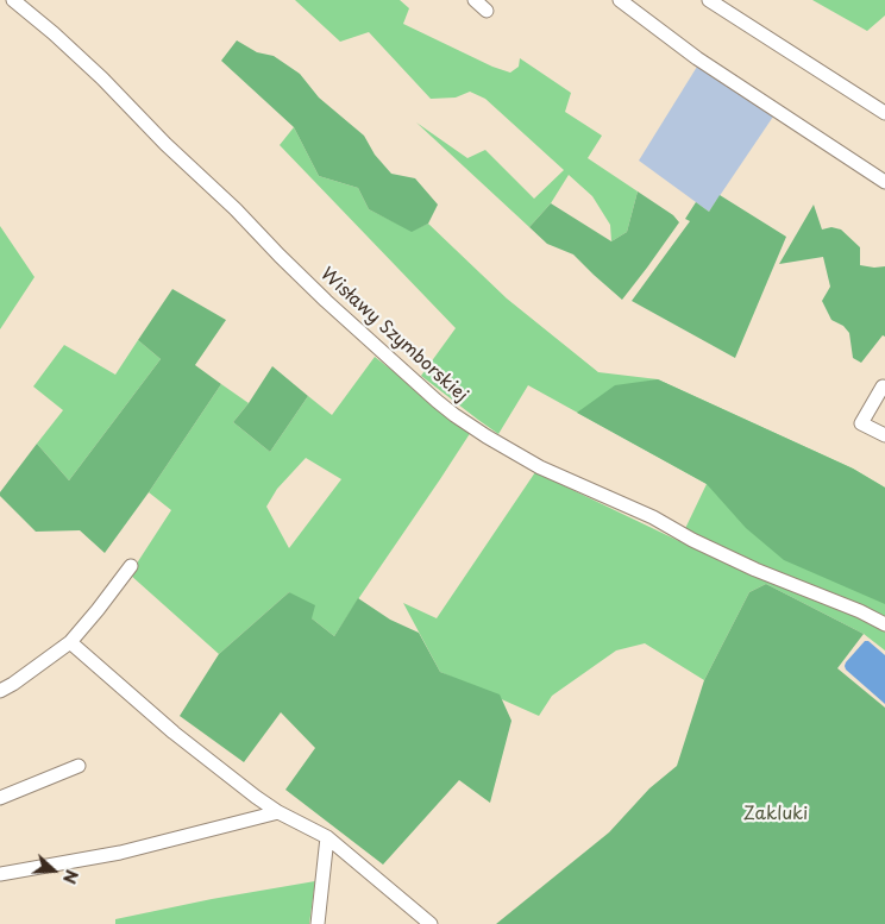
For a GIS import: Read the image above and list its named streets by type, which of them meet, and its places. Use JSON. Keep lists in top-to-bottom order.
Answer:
{
  "streets": {
    "street": ["Wisławy Szymborskiej"]
  },
  "parks": ["Zakluki"],
  "north": "right"
}
